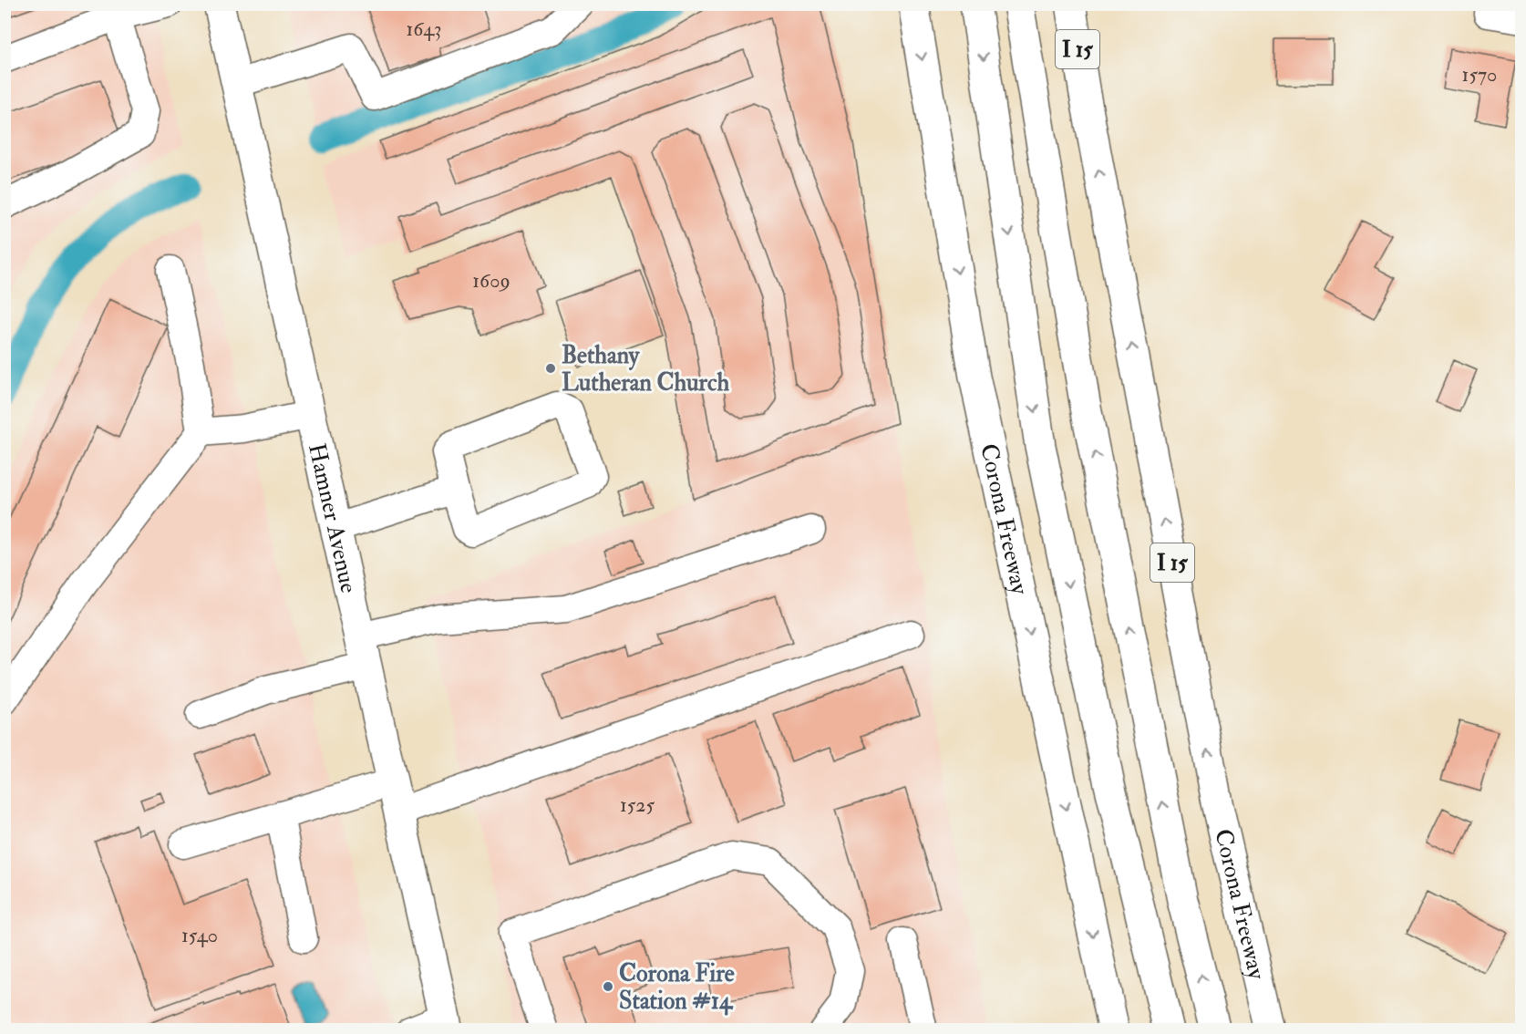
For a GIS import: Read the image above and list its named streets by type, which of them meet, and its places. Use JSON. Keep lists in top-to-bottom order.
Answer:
{
  "streets": {
    "main road": ["I 15", "Hamner Avenue", "Corona Freeway"]
  },
  "places": ["Bethany Lutheran Church", "Corona Fire Station #14"],
  "house_numbers": [
    "1643",
    "1570",
    "1609",
    "1525",
    "1540"
  ]
}
